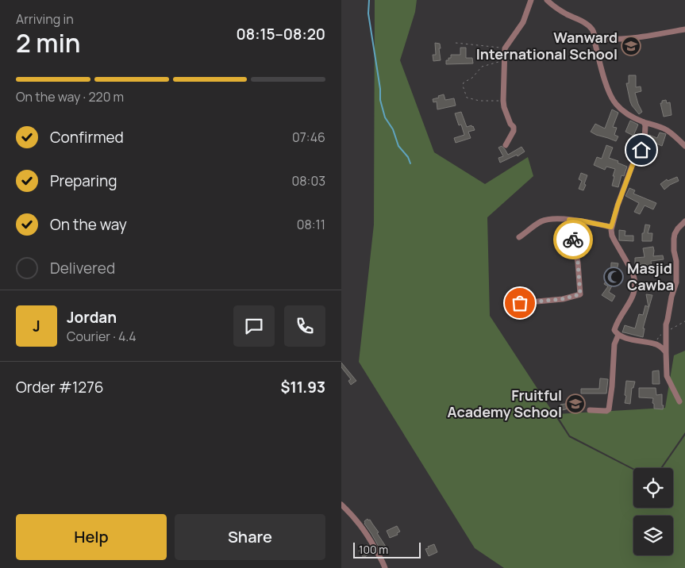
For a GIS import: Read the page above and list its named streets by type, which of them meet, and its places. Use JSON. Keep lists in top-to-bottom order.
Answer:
{
  "places": {
    "school or university": ["Wanward International School", "Fruitful Academy School"],
    "mosque": ["Masjid Cawba"]
  },
  "scale_bar": "100 m",
  "page": {
    "heading": ["2 min", "Arriving in", "08:15–08:20"],
    "panel": [
      "Jordan",
      "Courier · 4.4",
      "Order #1276",
      "$11.93"
    ],
    "bar": "On the way · 220 m",
    "list": [
      ["Confirmed", "07:46"],
      ["Preparing", "08:03"],
      ["On the way", "08:11"],
      "Delivered"
    ],
    "round": "J",
    "buttons": ["Help", "Share"],
    "scale": "100 m"
  }
}
